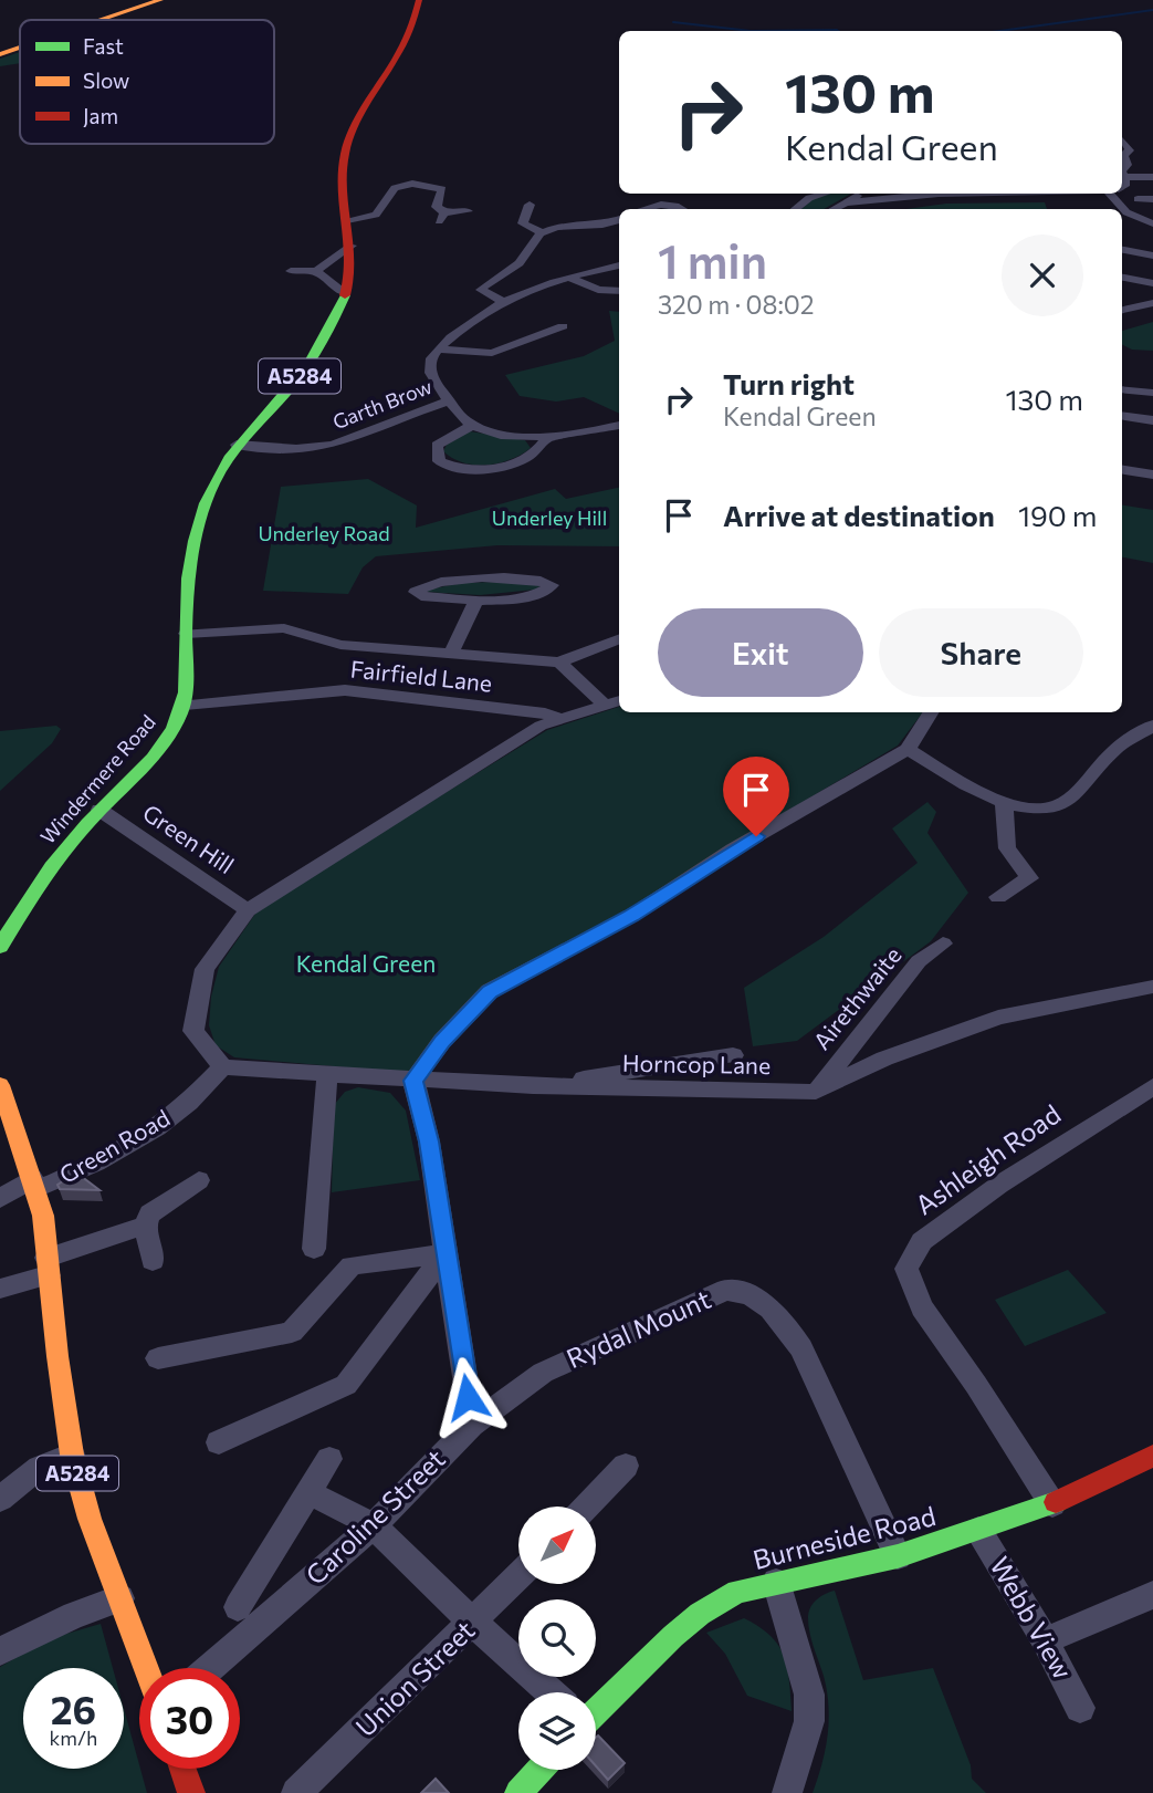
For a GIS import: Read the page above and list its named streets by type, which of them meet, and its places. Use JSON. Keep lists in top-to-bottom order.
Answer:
{
  "streets": {
    "main road": ["A5284", "Windermere Road", "Burneside Road"],
    "street": [
      "Garth Brow",
      "Fairfield Lane",
      "Green Hill",
      "Airethwaite",
      "Horncop Lane",
      "Green Road",
      "Ashleigh Road",
      "Rydal Mount",
      "Caroline Street",
      "Webb View",
      "Union Street"
    ]
  },
  "crossings": [
    ["A5284", "Green Road"],
    ["Garth Brow", "Windermere Road"],
    ["Fairfield Lane", "Windermere Road"],
    ["Windermere Road", "Green Hill"],
    ["Airethwaite", "Horncop Lane"],
    ["Horncop Lane", "Green Road"],
    ["Ashleigh Road", "Burneside Road"],
    ["Rydal Mount", "Caroline Street"],
    ["Rydal Mount", "Burneside Road"],
    ["Burneside Road", "Webb View"]
  ],
  "parks": ["Underley Hill", "Underley Road", "Kendal Green"],
  "legend": ["Fast", "Slow", "Jam"],
  "north": "top right",
  "page": {
    "turn": ["130 m", "Kendal Green"],
    "heading": ["1 min", "320 m · 08:02"],
    "list": [
      {
        "name": "Turn right",
        "note": "Kendal Green",
        "value": "130 m"
      },
      {
        "name": "Arrive at destination",
        "value": "190 m"
      }
    ],
    "buttons": ["Exit", "Share"],
    "speed": "26 km/h",
    "limit": "30"
  }
}
